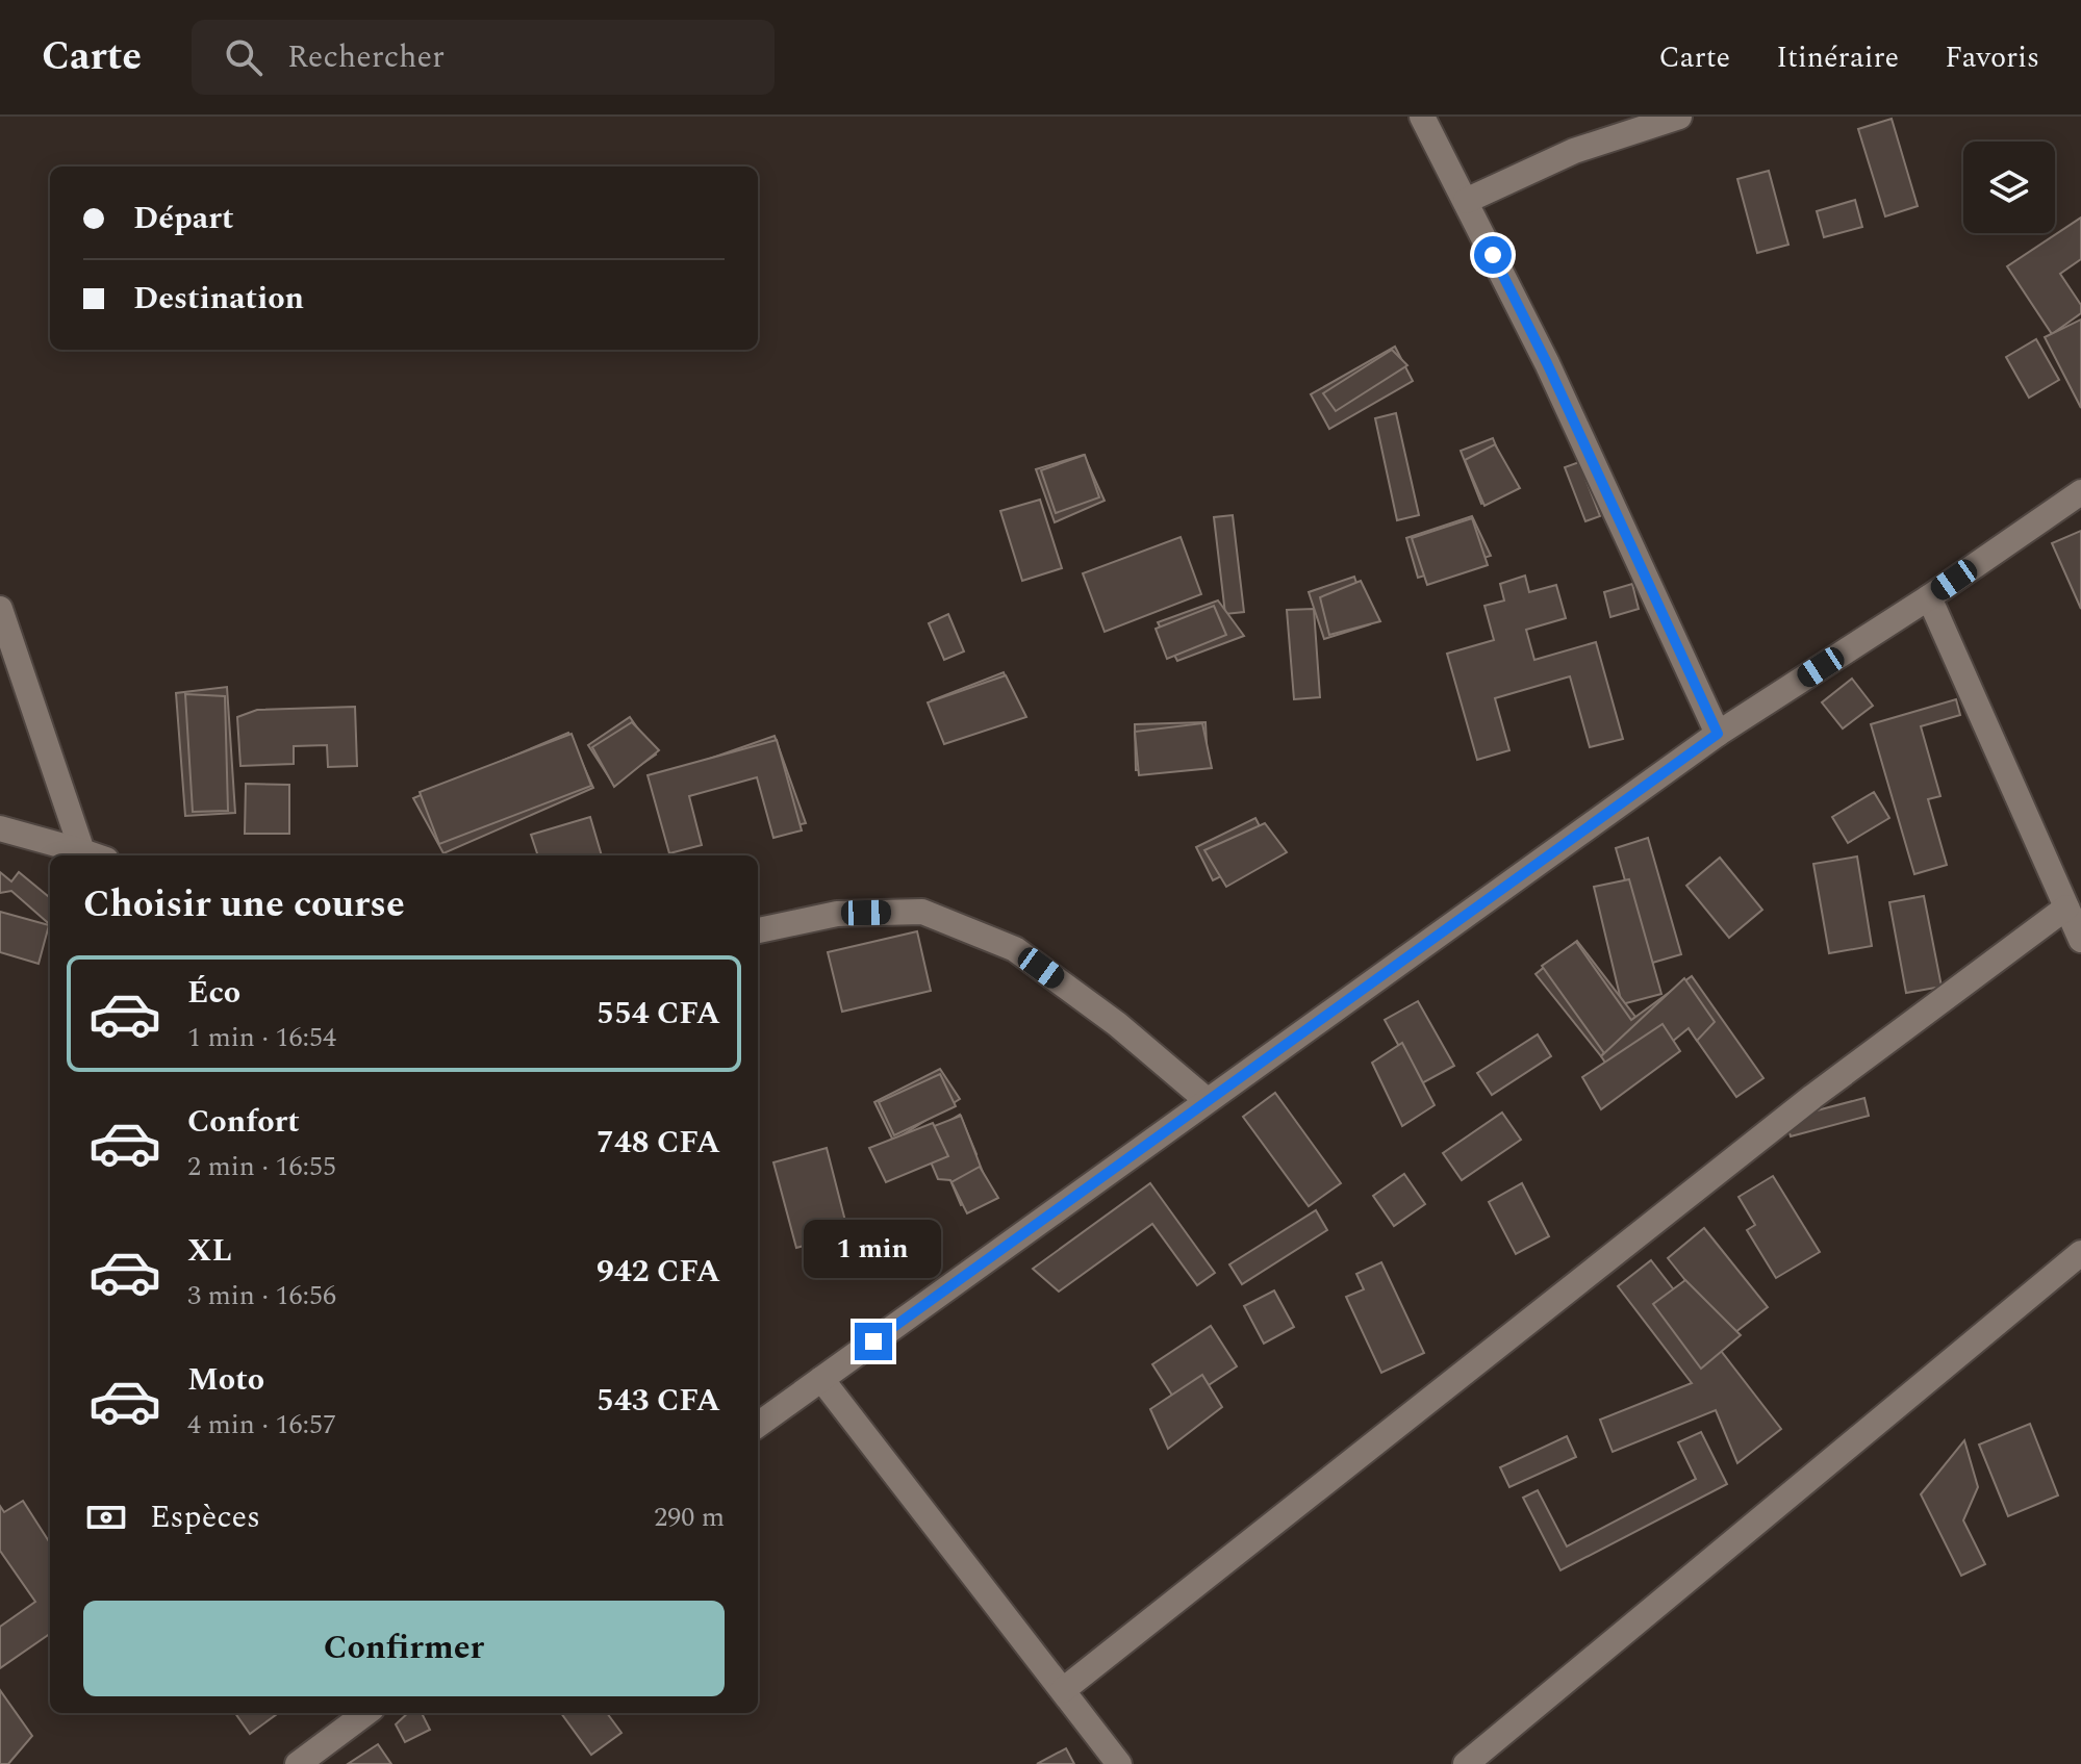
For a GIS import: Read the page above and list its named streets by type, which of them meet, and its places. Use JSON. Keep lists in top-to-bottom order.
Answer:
{
  "page": {
    "header": "Carte",
    "search": "Rechercher",
    "nav": ["Carte", "Itinéraire", "Favoris"],
    "banner": ["Départ", "Destination"],
    "heading": "Choisir une course",
    "list": [
      {
        "name": "Éco",
        "note": "1 min · 16:54",
        "value": "554 CFA"
      },
      {
        "name": "Confort",
        "note": "2 min · 16:55",
        "value": "748 CFA"
      },
      {
        "name": "XL",
        "note": "3 min · 16:56",
        "value": "942 CFA"
      },
      {
        "name": "Moto",
        "note": "4 min · 16:57",
        "value": "543 CFA"
      }
    ],
    "bubble": "1 min",
    "pay": ["Espèces", "290 m"],
    "buttons": "Confirmer"
  }
}
